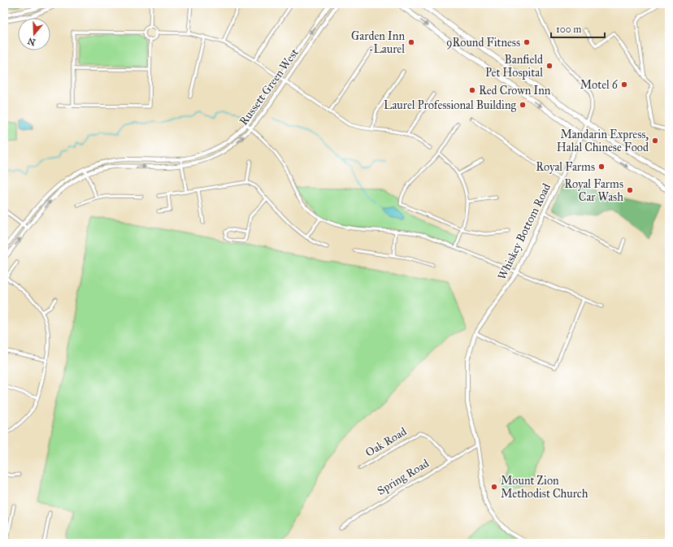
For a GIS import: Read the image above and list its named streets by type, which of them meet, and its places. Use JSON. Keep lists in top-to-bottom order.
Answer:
{
  "streets": {
    "street": [
      "Russett Green West",
      "Whiskey Bottom Road",
      "Oak Road",
      "Spring Road"
    ]
  },
  "crossings": [
    ["Whiskey Bottom Road", "Spring Road"],
    ["Oak Road", "Spring Road"]
  ],
  "places": [
    "Garden Inn -Laurel",
    "9Round Fitness",
    "Banfield Pet Hospital",
    "Motel 6",
    "Red Crown Inn",
    "Laurel Professional Building",
    "Mandarin Express, Halal Chinese Food",
    "Royal Farms",
    "Royal Farms Car Wash",
    "Mount Zion Methodist Church"
  ],
  "scale_bar": "100 m",
  "north": "bottom"
}
